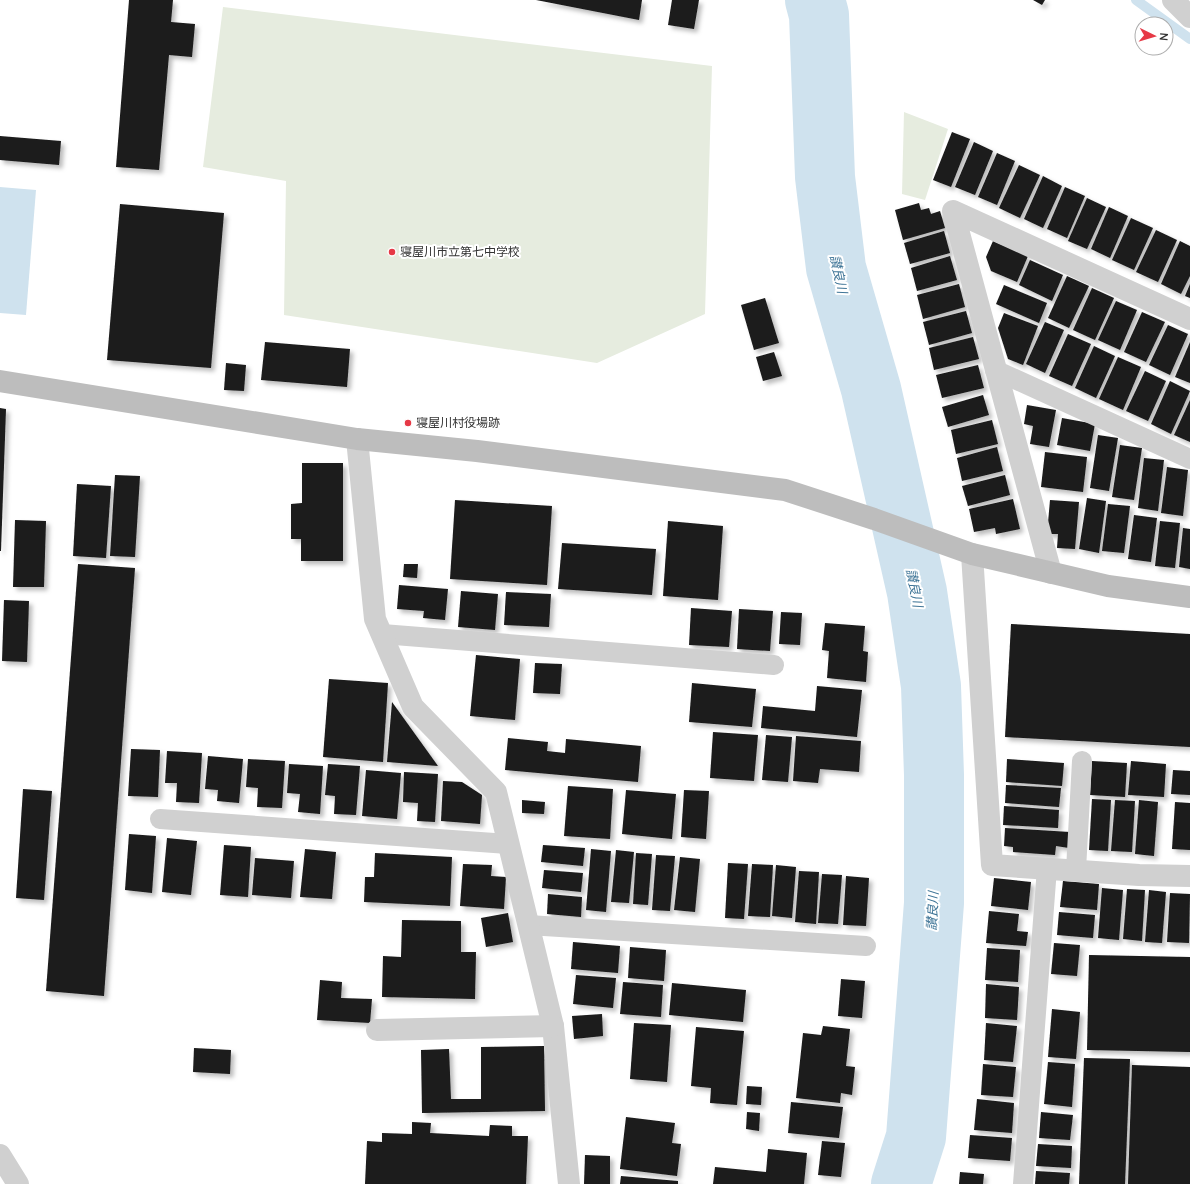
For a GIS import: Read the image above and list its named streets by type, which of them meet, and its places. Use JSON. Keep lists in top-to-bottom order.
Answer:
{
  "water": ["讃良川"],
  "places": ["寝屋川市立第七中学校", "寝屋川村役場跡"],
  "north": "right"
}
